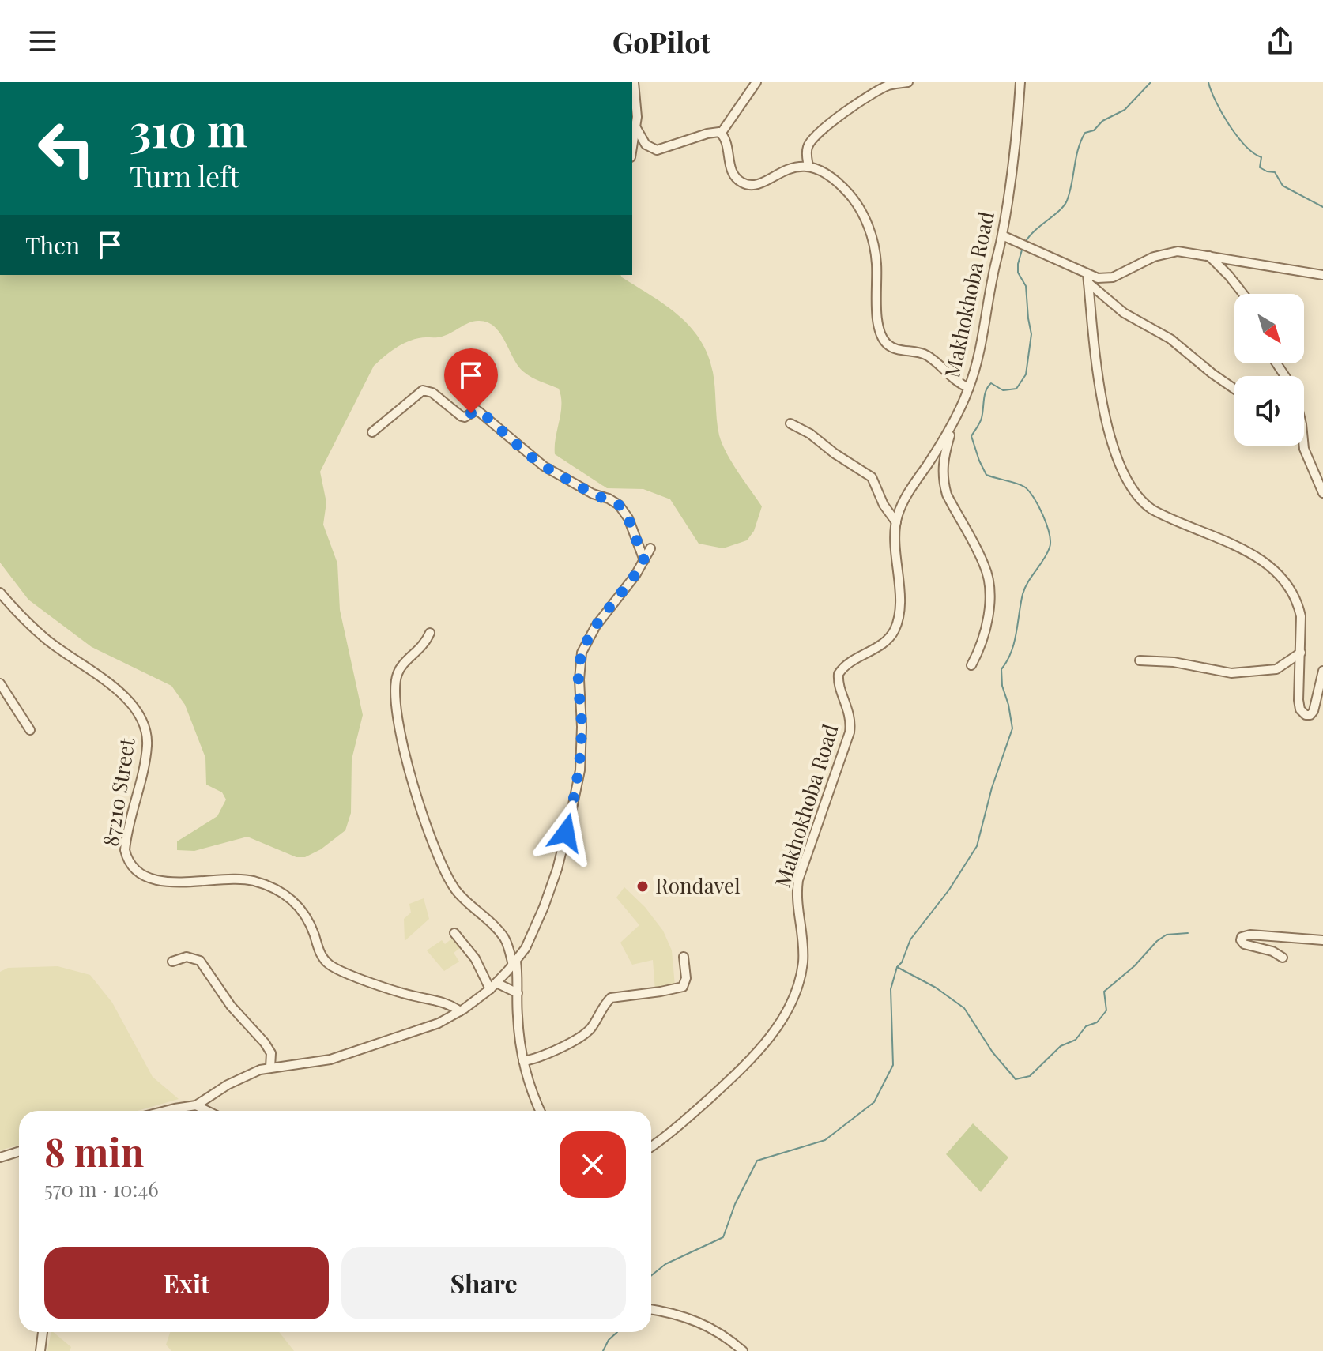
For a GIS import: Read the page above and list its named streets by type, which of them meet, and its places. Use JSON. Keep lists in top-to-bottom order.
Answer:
{
  "streets": {
    "street": ["Makhokhoba Road", "87210 Street"]
  },
  "places": ["Rondavel"],
  "north": "bottom right",
  "page": {
    "header": "GoPilot",
    "turn": ["310 m", "Turn left"],
    "then": "Then",
    "heading": ["8 min", "570 m · 10:46"],
    "buttons": ["Exit", "Share"]
  }
}
